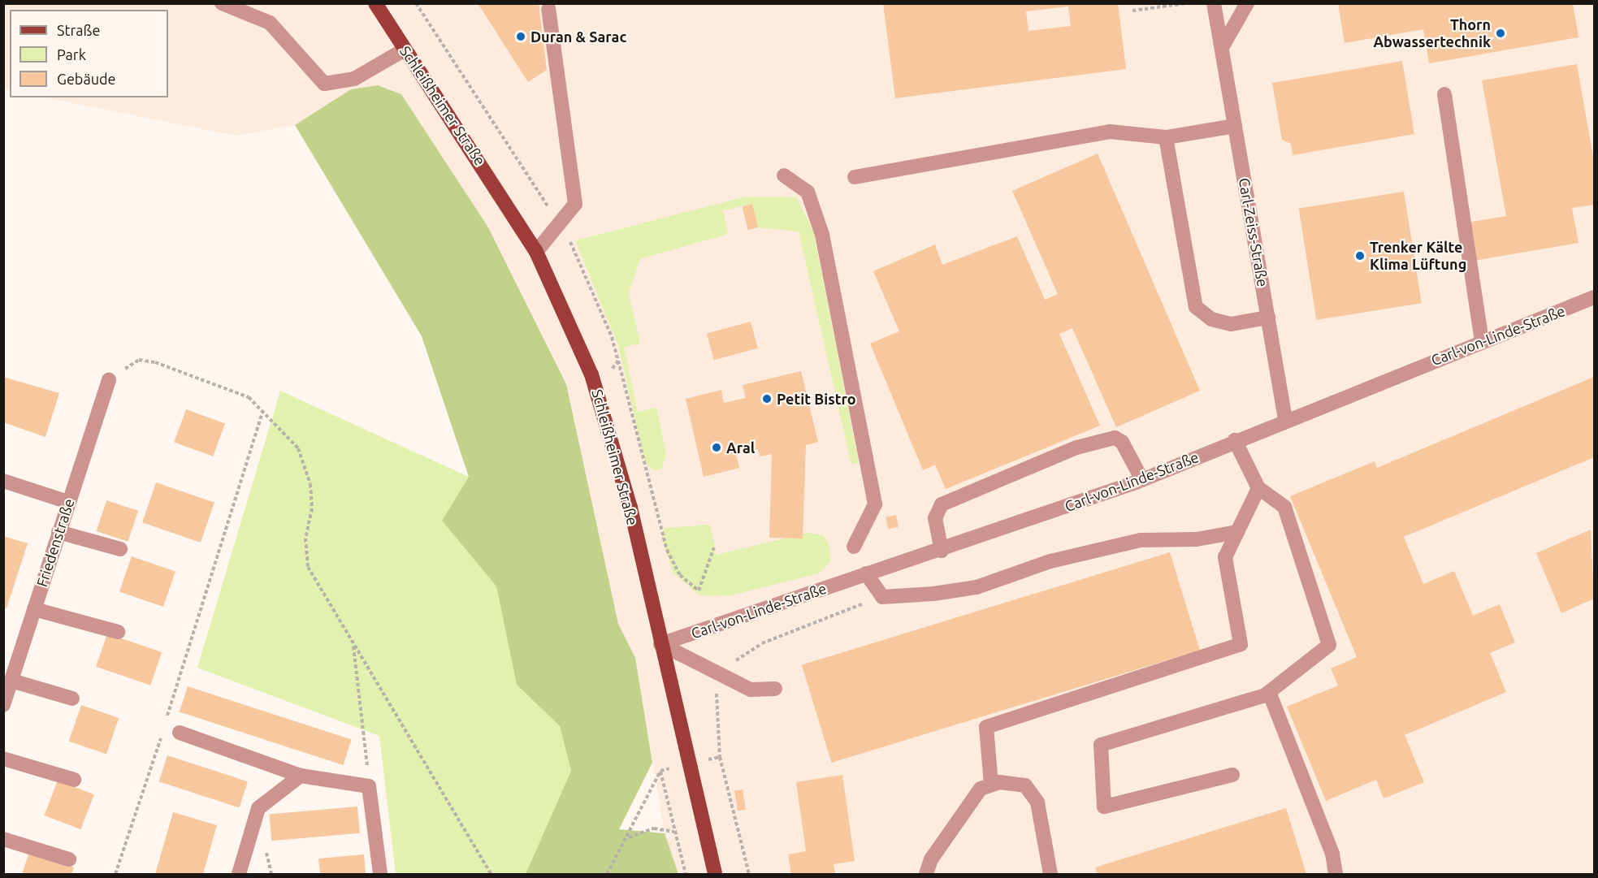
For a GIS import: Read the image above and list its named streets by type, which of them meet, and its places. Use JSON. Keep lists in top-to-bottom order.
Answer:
{
  "streets": {
    "main road": ["Schleißheimer Straße"],
    "street": ["Carl-Zeiss-Straße", "Carl-von-Linde-Straße", "Friedenstraße"]
  },
  "crossings": [
    ["Schleißheimer Straße", "Carl-von-Linde-Straße"],
    ["Carl-Zeiss-Straße", "Carl-von-Linde-Straße"]
  ],
  "places": [
    "Thorn Abwassertechnik",
    "Duran & Sarac",
    "Trenker Kälte Klima Lüftung",
    "Petit Bistro",
    "Aral"
  ],
  "legend": ["Straße", "Park", "Gebäude"]
}
